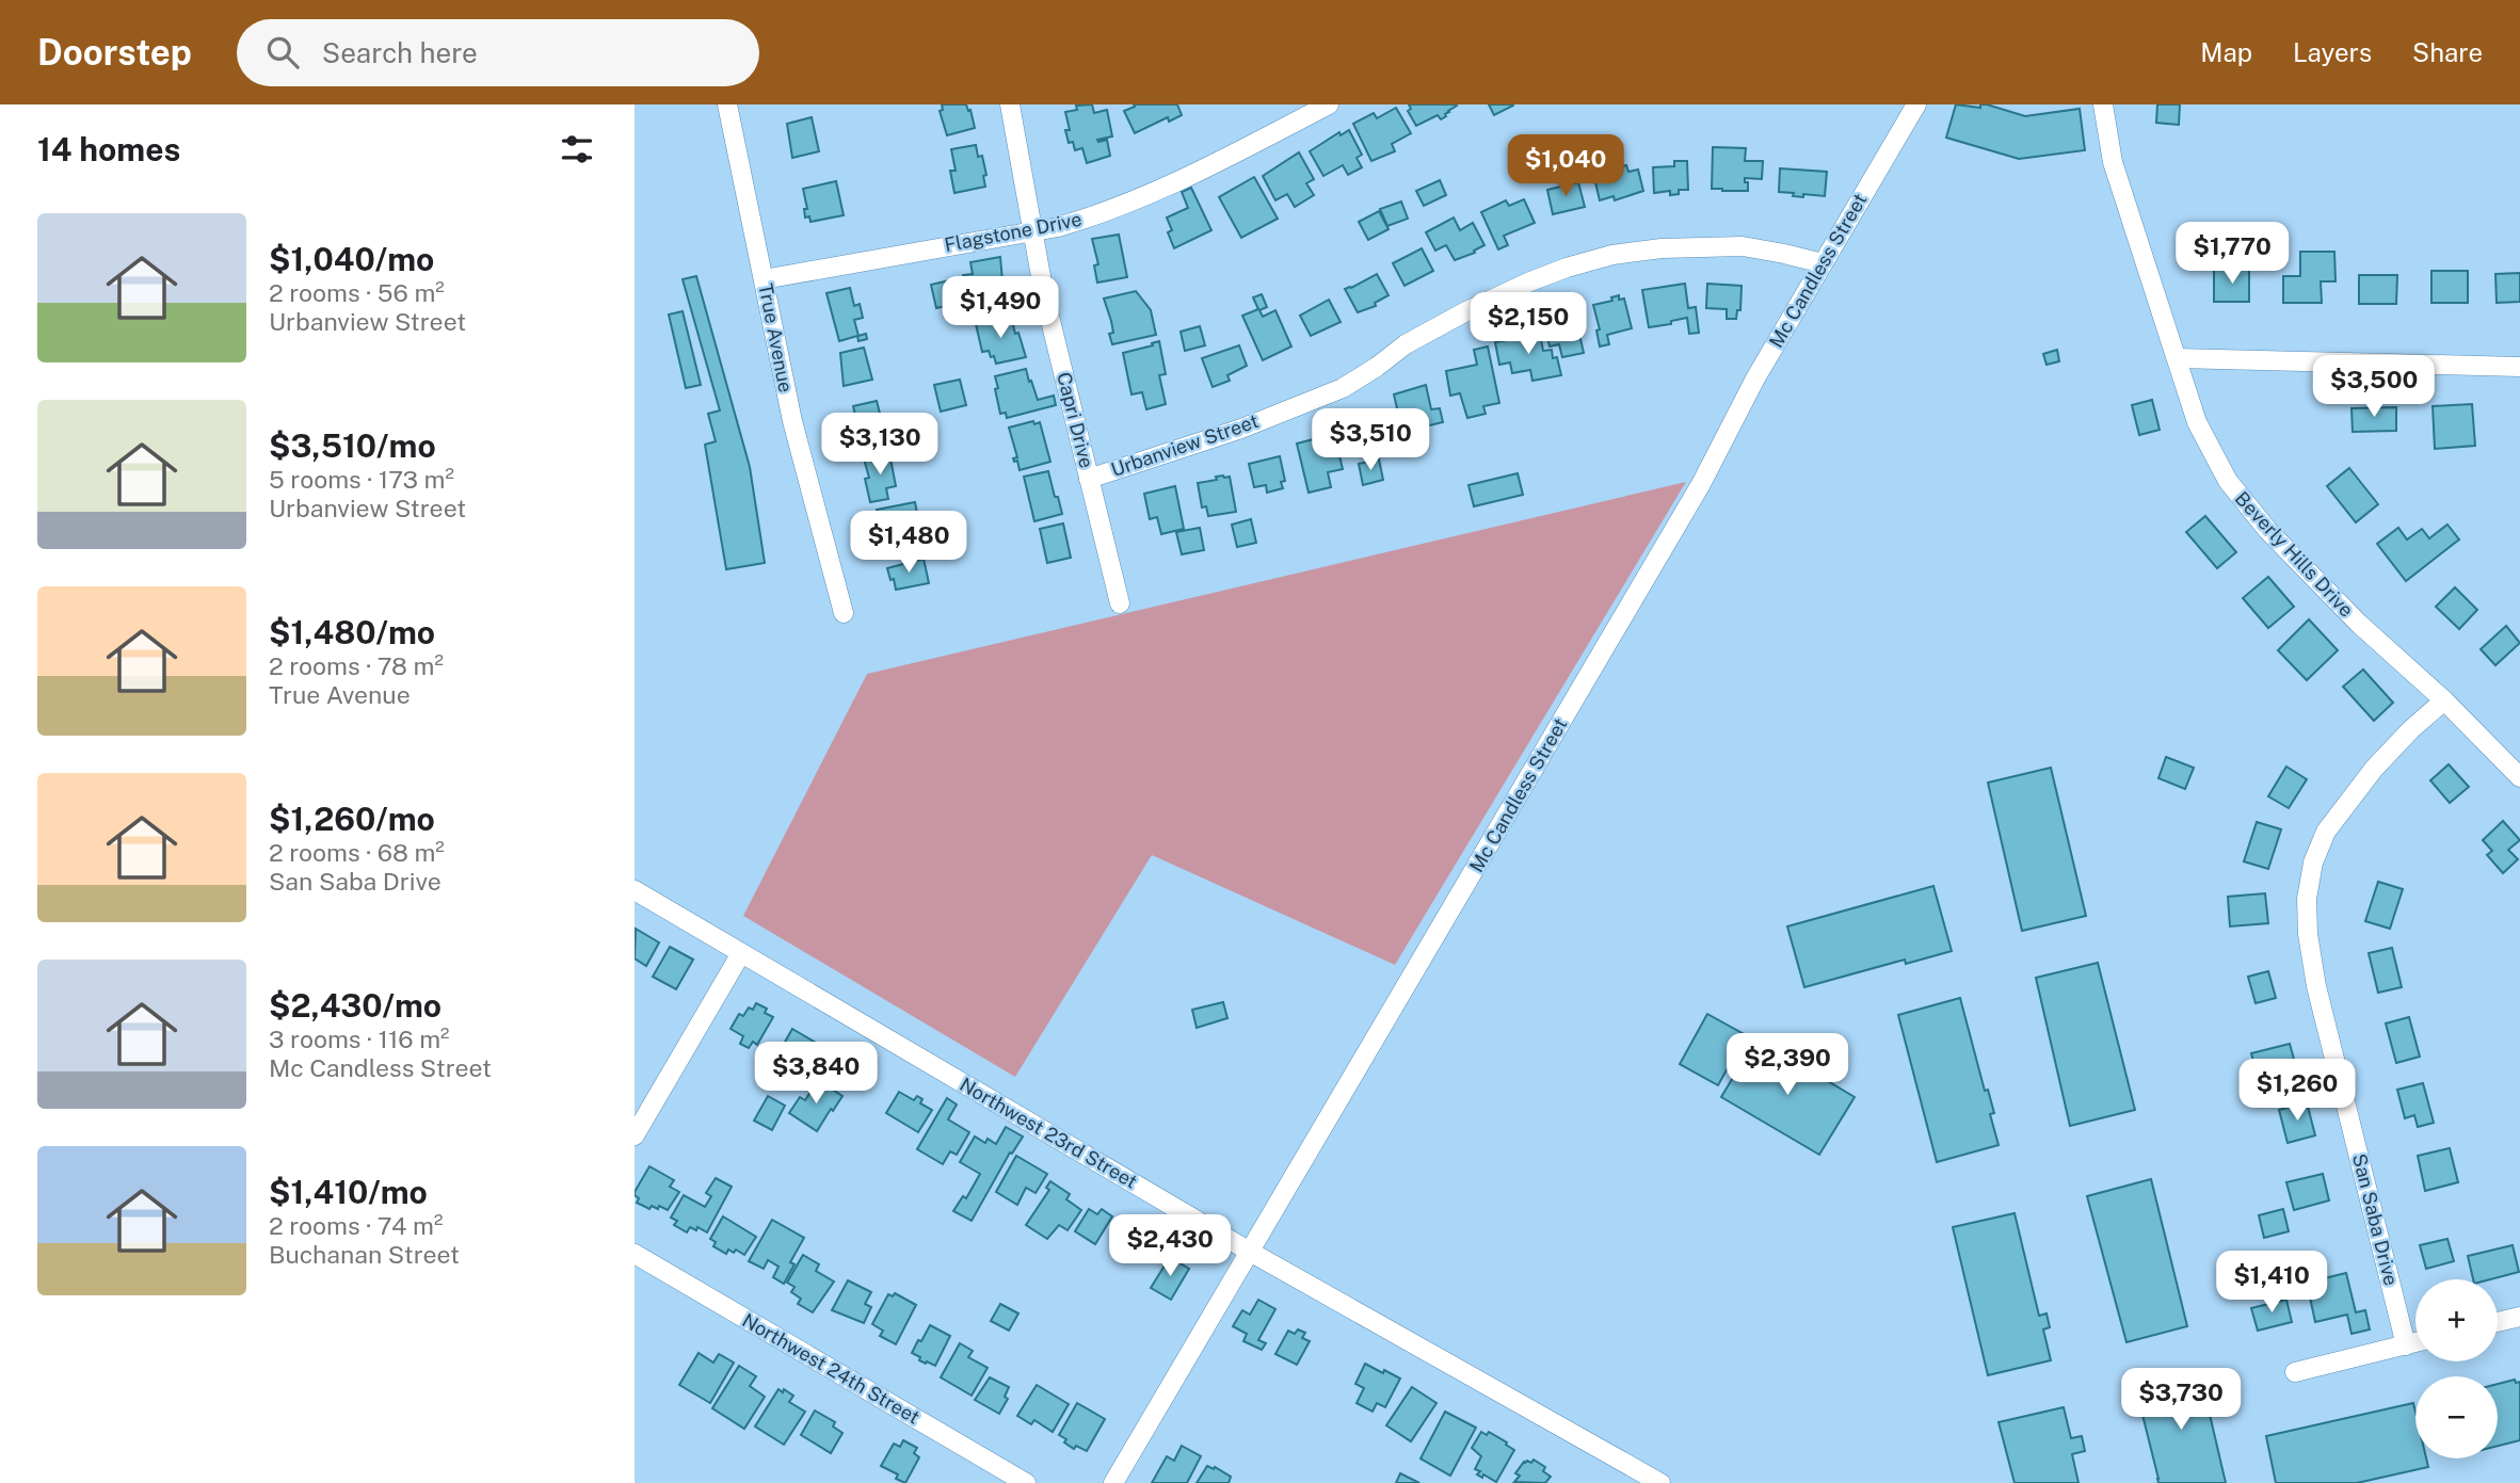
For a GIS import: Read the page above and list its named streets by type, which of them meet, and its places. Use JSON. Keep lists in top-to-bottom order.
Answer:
{
  "streets": {
    "street": [
      "Flagstone Drive",
      "Mc Candless Street",
      "True Avenue",
      "Capri Drive",
      "Urbanview Street",
      "Beverly Hills Drive",
      "Northwest 23rd Street",
      "San Saba Drive",
      "Northwest 24th Street"
    ]
  },
  "crossings": [
    ["Flagstone Drive", "True Avenue"],
    ["Flagstone Drive", "Capri Drive"],
    ["Mc Candless Street", "Urbanview Street"],
    ["Mc Candless Street", "Northwest 23rd Street"],
    ["Capri Drive", "Urbanview Street"],
    ["Beverly Hills Drive", "San Saba Drive"]
  ],
  "page": {
    "header": "Doorstep",
    "search": "Search here",
    "nav": ["Map", "Layers", "Share"],
    "heading": "14 homes",
    "price": [
      "$1,040",
      "$1,770",
      "$1,490",
      "$2,150",
      "$3,500",
      "$3,510",
      "$3,130",
      "$1,480",
      "$2,390",
      "$3,840",
      "$1,260",
      "$2,430",
      "$1,410",
      "$3,730"
    ],
    "list": [
      {
        "name": "$1,040/mo",
        "note": "2 rooms · 56 m² · Urbanview Street"
      },
      {
        "name": "$3,510/mo",
        "note": "5 rooms · 173 m² · Urbanview Street"
      },
      {
        "name": "$1,480/mo",
        "note": "2 rooms · 78 m² · True Avenue"
      },
      {
        "name": "$1,260/mo",
        "note": "2 rooms · 68 m² · San Saba Drive"
      },
      {
        "name": "$2,430/mo",
        "note": "3 rooms · 116 m² · Mc Candless Street"
      },
      {
        "name": "$1,410/mo",
        "note": "2 rooms · 74 m² · Buchanan Street"
      }
    ],
    "map_buttons": ["+", "−"]
  }
}
